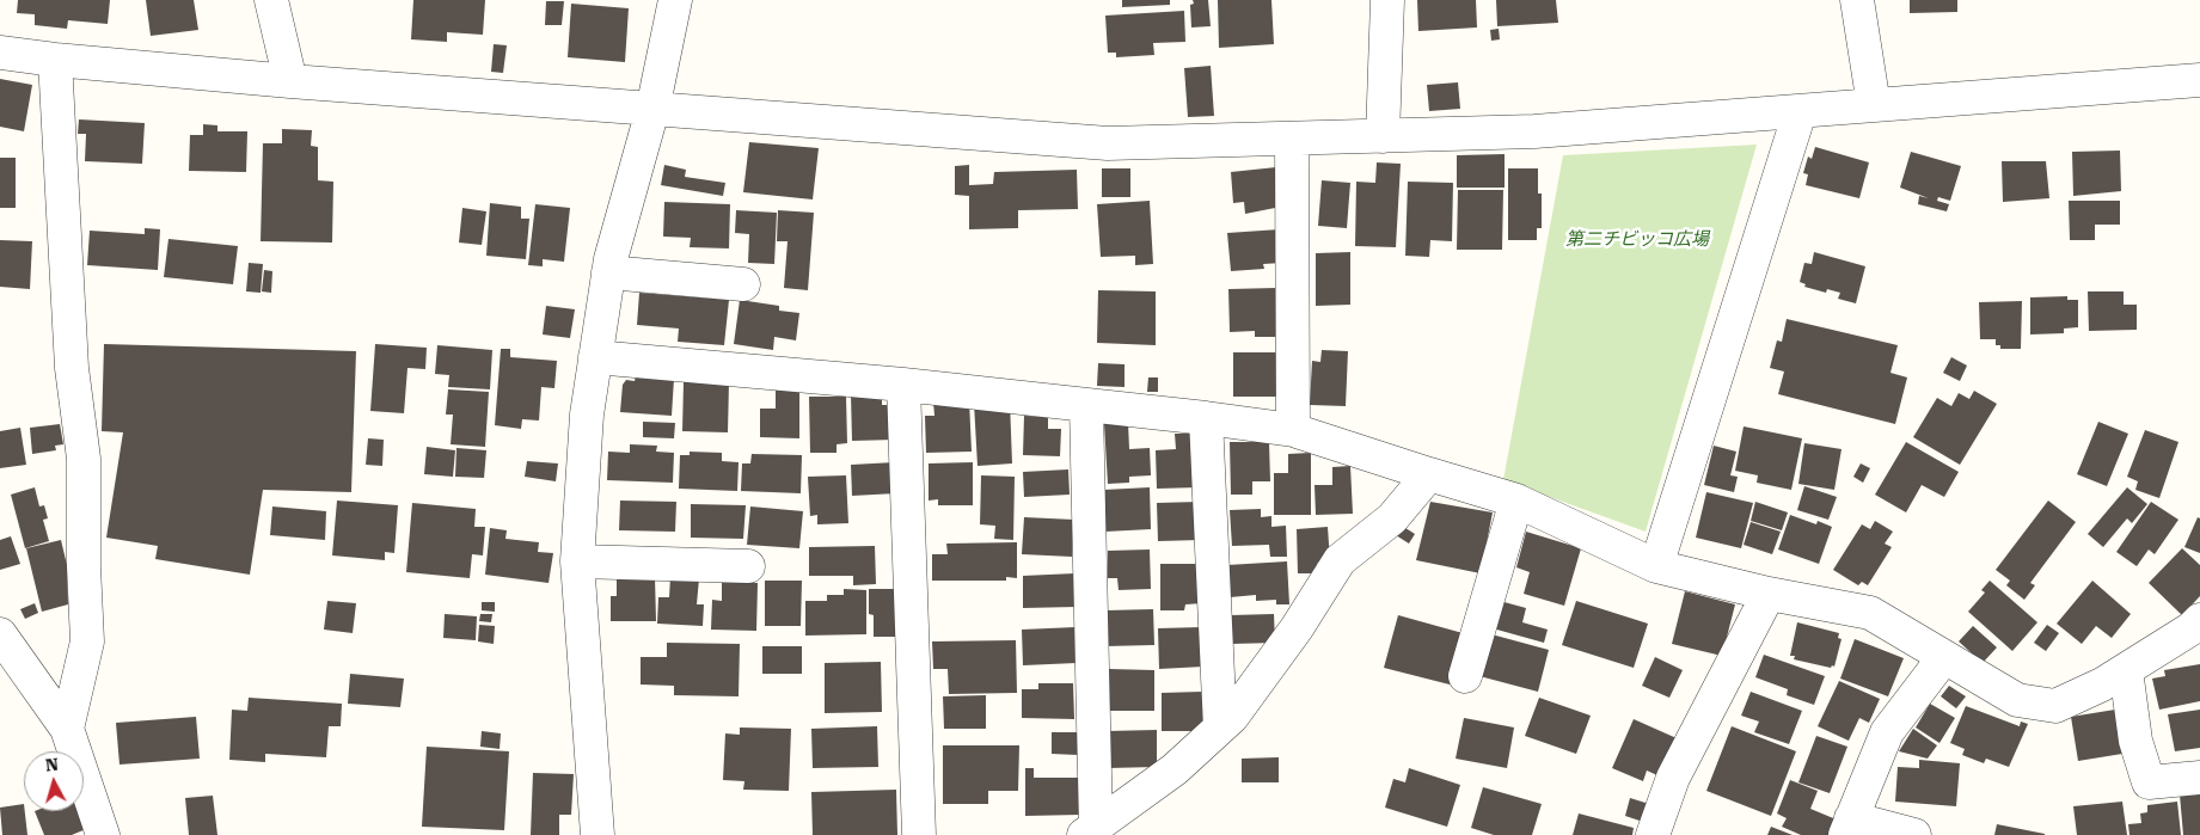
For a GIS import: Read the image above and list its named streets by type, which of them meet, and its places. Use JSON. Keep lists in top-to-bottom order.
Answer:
{
  "parks": ["第二チビッコ広場"],
  "north": "top"
}
